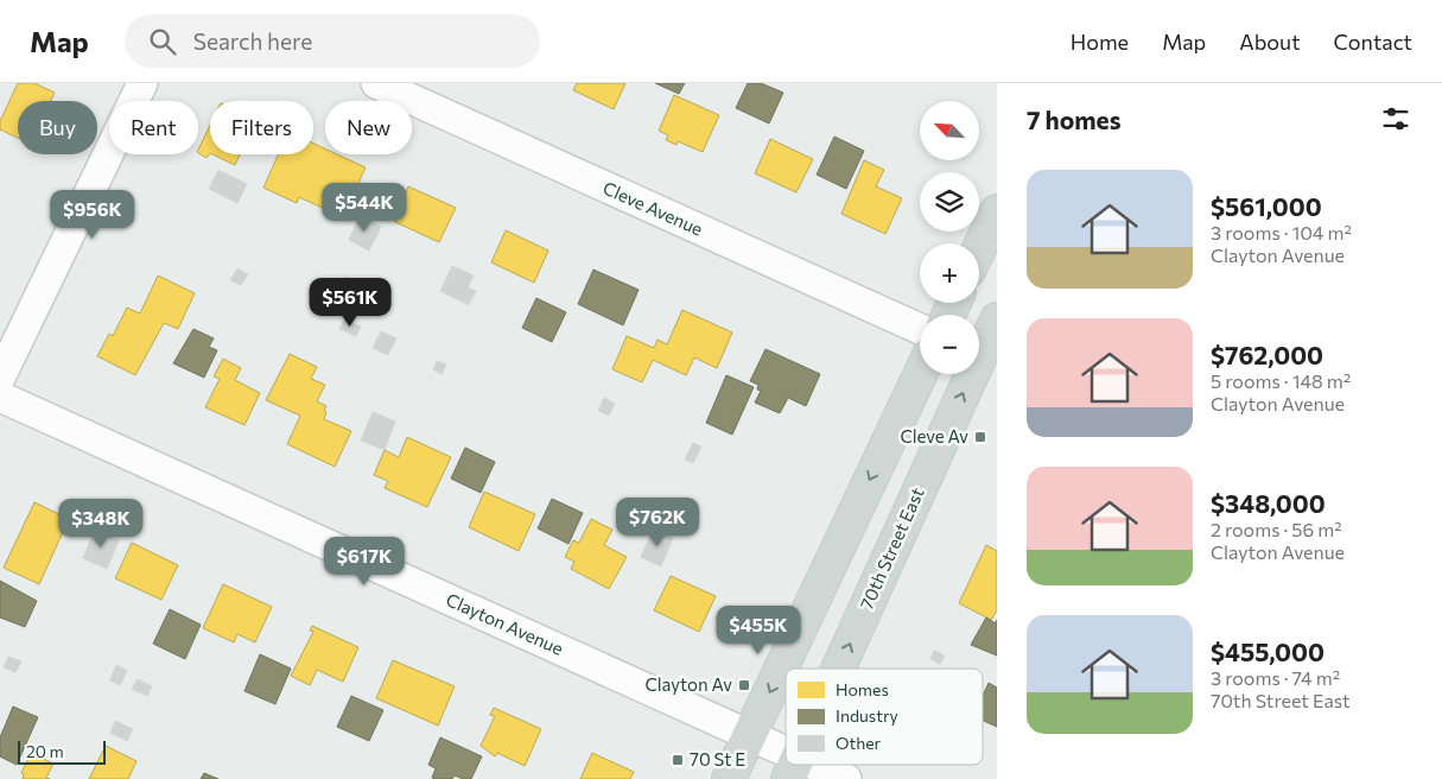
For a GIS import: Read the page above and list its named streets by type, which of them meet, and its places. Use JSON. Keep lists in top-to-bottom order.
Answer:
{
  "streets": {
    "main road": ["70th Street East"],
    "street": ["Cleve Avenue", "Clayton Avenue"]
  },
  "places": {
    "transit": ["Cleve Av", "Clayton Av", "70 St E"]
  },
  "legend": ["Homes", "Industry", "Other"],
  "scale_bar": "20 m",
  "north": "top left",
  "page": {
    "header": "Map",
    "search": "Search here",
    "nav": [
      "Home",
      "Map",
      "About",
      "Contact"
    ],
    "heading": "7 homes",
    "map_buttons": ["+", "−"],
    "chip": [
      "Buy",
      "Rent",
      "Filters",
      "New"
    ],
    "list": [
      {
        "name": "$561,000",
        "note": "3 rooms · 104 m² · Clayton Avenue"
      },
      {
        "name": "$762,000",
        "note": "5 rooms · 148 m² · Clayton Avenue"
      },
      {
        "name": "$348,000",
        "note": "2 rooms · 56 m² · Clayton Avenue"
      },
      {
        "name": "$455,000",
        "note": "3 rooms · 74 m² · 70th Street East"
      }
    ],
    "price": [
      "$544K",
      "$956K",
      "$561K",
      "$762K",
      "$348K",
      "$617K",
      "$455K"
    ],
    "scale": "20 m"
  }
}
